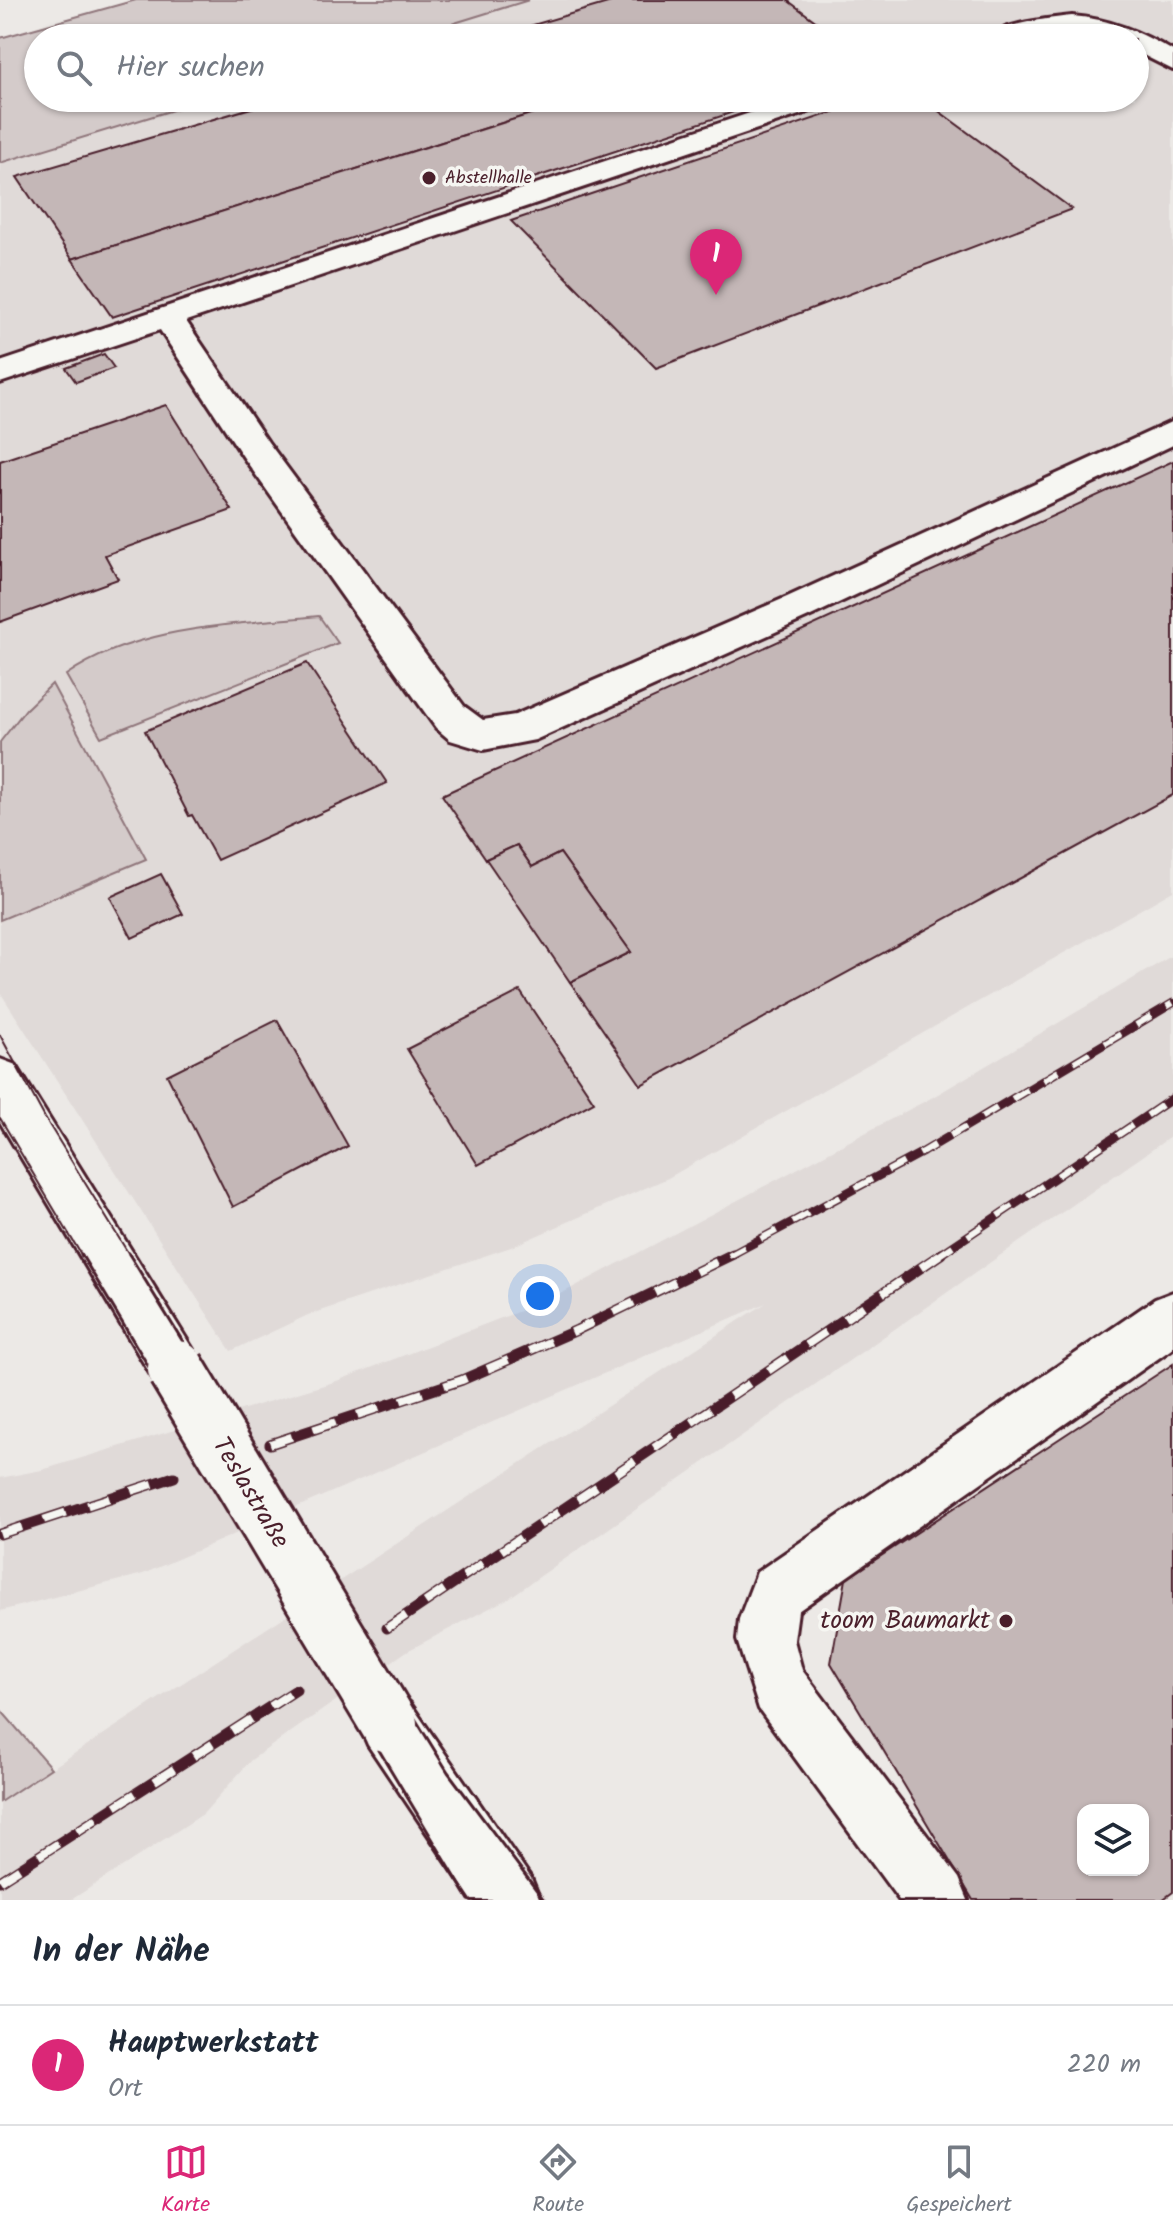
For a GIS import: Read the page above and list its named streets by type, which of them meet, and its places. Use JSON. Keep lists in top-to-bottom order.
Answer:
{
  "streets": {
    "street": ["Teslastraße"]
  },
  "places": ["Abstellhalle", "toom Baumarkt"],
  "page": {
    "search": "Hier suchen",
    "pins": "1",
    "heading": "In der Nähe",
    "list": [
      {
        "mark": "1",
        "name": "Hauptwerkstatt",
        "note": "Ort",
        "value": "220 m"
      }
    ],
    "nav": ["Karte", "Route", "Gespeichert"]
  }
}
